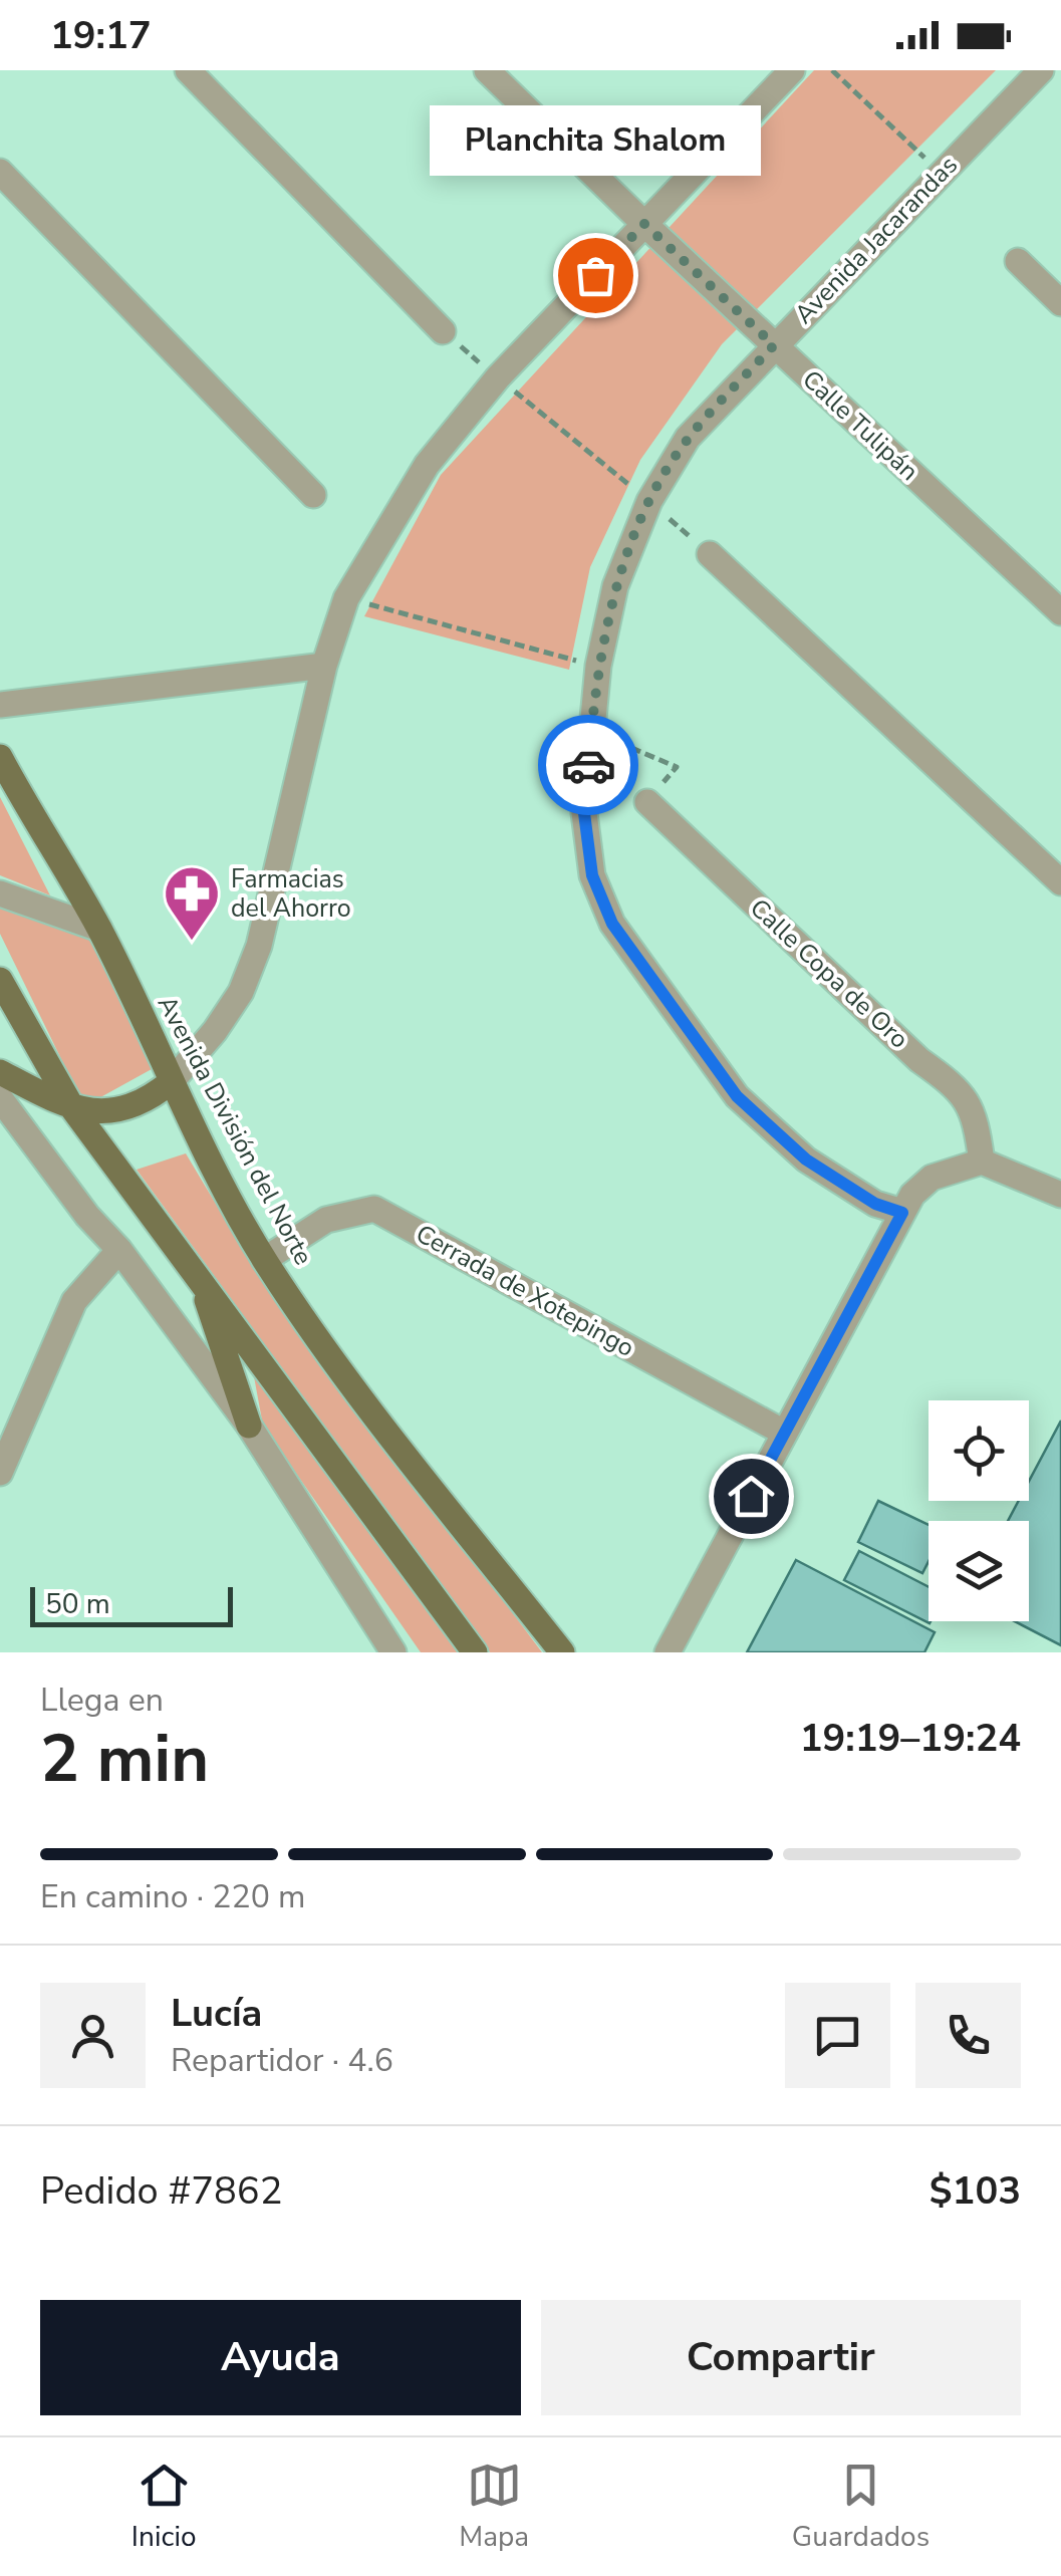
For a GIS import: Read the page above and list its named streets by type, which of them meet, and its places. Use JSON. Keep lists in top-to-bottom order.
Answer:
{
  "streets": {
    "main road": ["Avenida División del Norte"],
    "street": [
      "Avenida Jacarandas",
      "Calle Tulipán",
      "Calle Copa de Oro",
      "Cerrada de Xotepingo"
    ]
  },
  "crossings": [
    ["Avenida Jacarandas", "Calle Tulipán"],
    ["Avenida División del Norte", "Cerrada de Xotepingo"]
  ],
  "places": {
    "other": ["Planchita Shalom"],
    "pharmacy": ["Farmacias del Ahorro"]
  },
  "scale_bar": "50 m",
  "page": {
    "status": "19:17",
    "bubble": "Planchita Shalom",
    "scale": "50 m",
    "heading": ["2 min", "Llega en", "19:19–19:24"],
    "panel": [
      "Lucía",
      "Repartidor · 4.6",
      "Pedido #7862",
      "$103"
    ],
    "bar": "En camino · 220 m",
    "buttons": ["Ayuda", "Compartir"],
    "tabs": ["Inicio", "Mapa", "Guardados"]
  }
}
